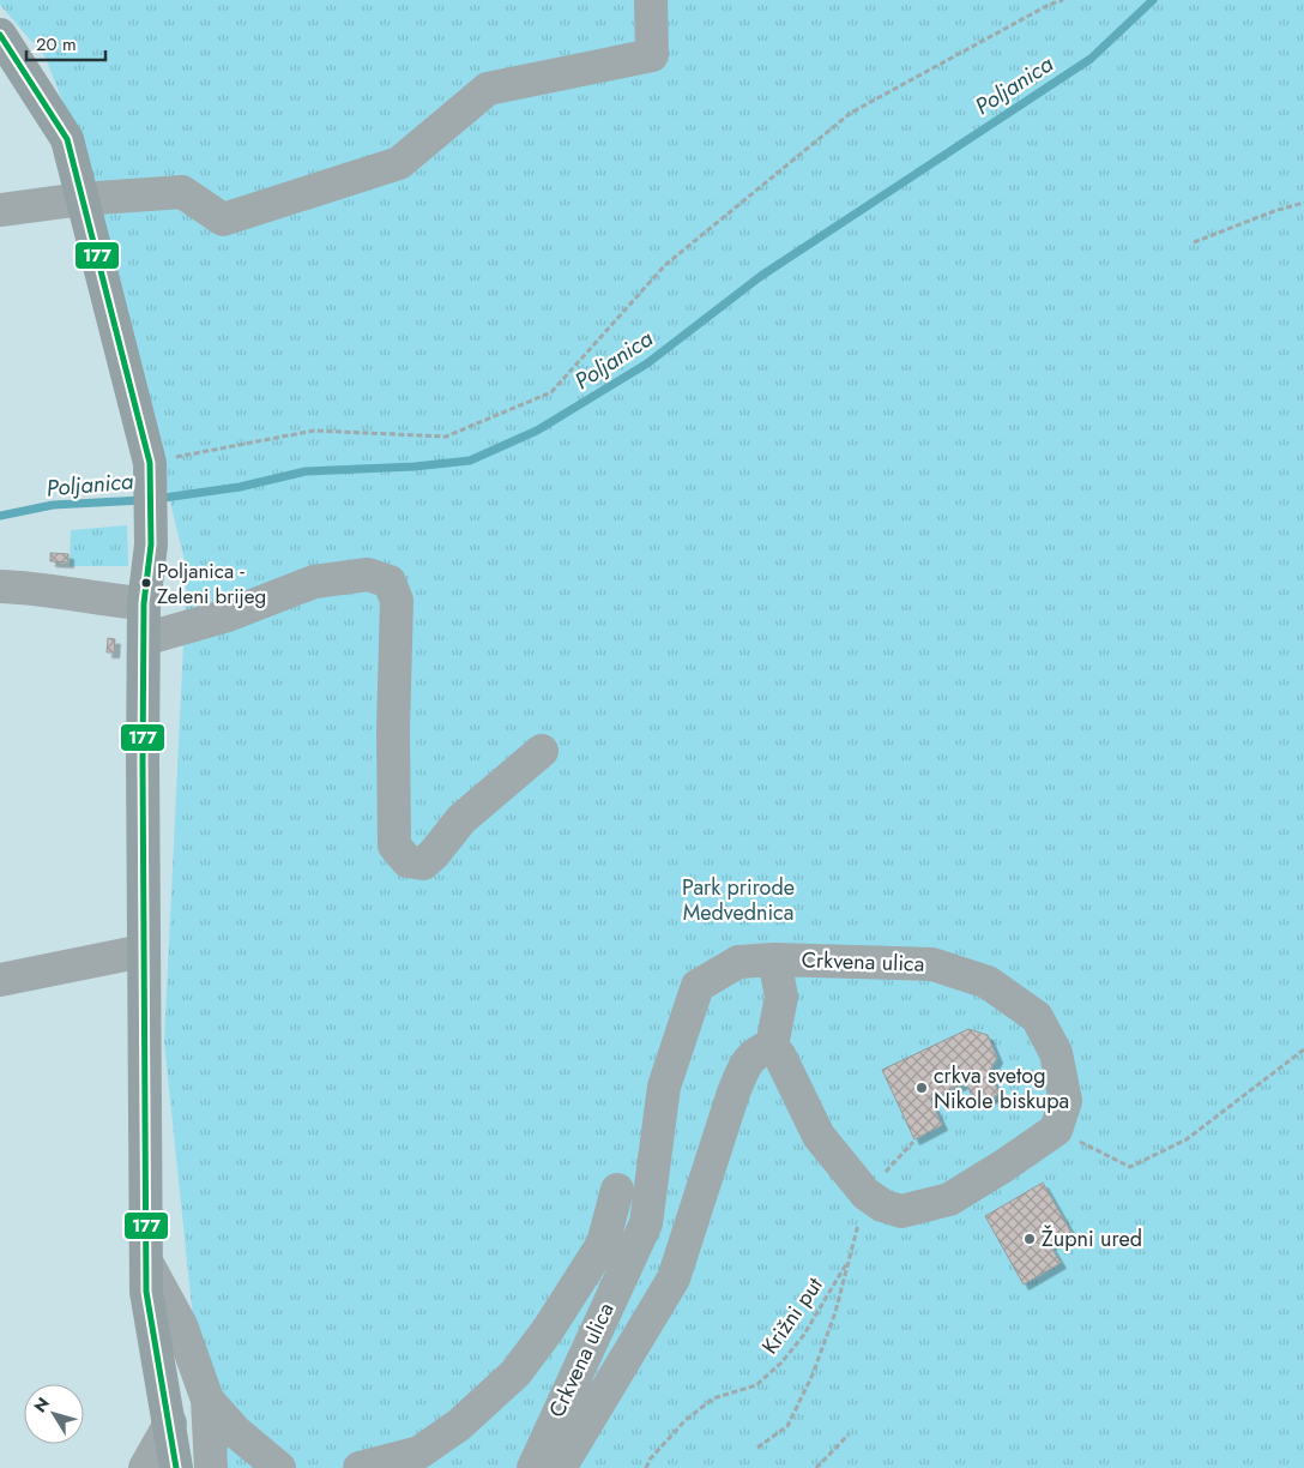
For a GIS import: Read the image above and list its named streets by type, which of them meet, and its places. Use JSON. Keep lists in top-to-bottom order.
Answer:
{
  "streets": {
    "street": ["Crkvena ulica"],
    "path": ["Križni put"]
  },
  "water": ["Poljanica"],
  "parks": ["Park prirode Medvednica"],
  "places": ["Poljanica - Zeleni brijeg", "crkva svetog Nikole biskupa", "Župni ured"],
  "lines": ["transit line 177"],
  "scale_bar": "20 m",
  "north": "top left"
}
